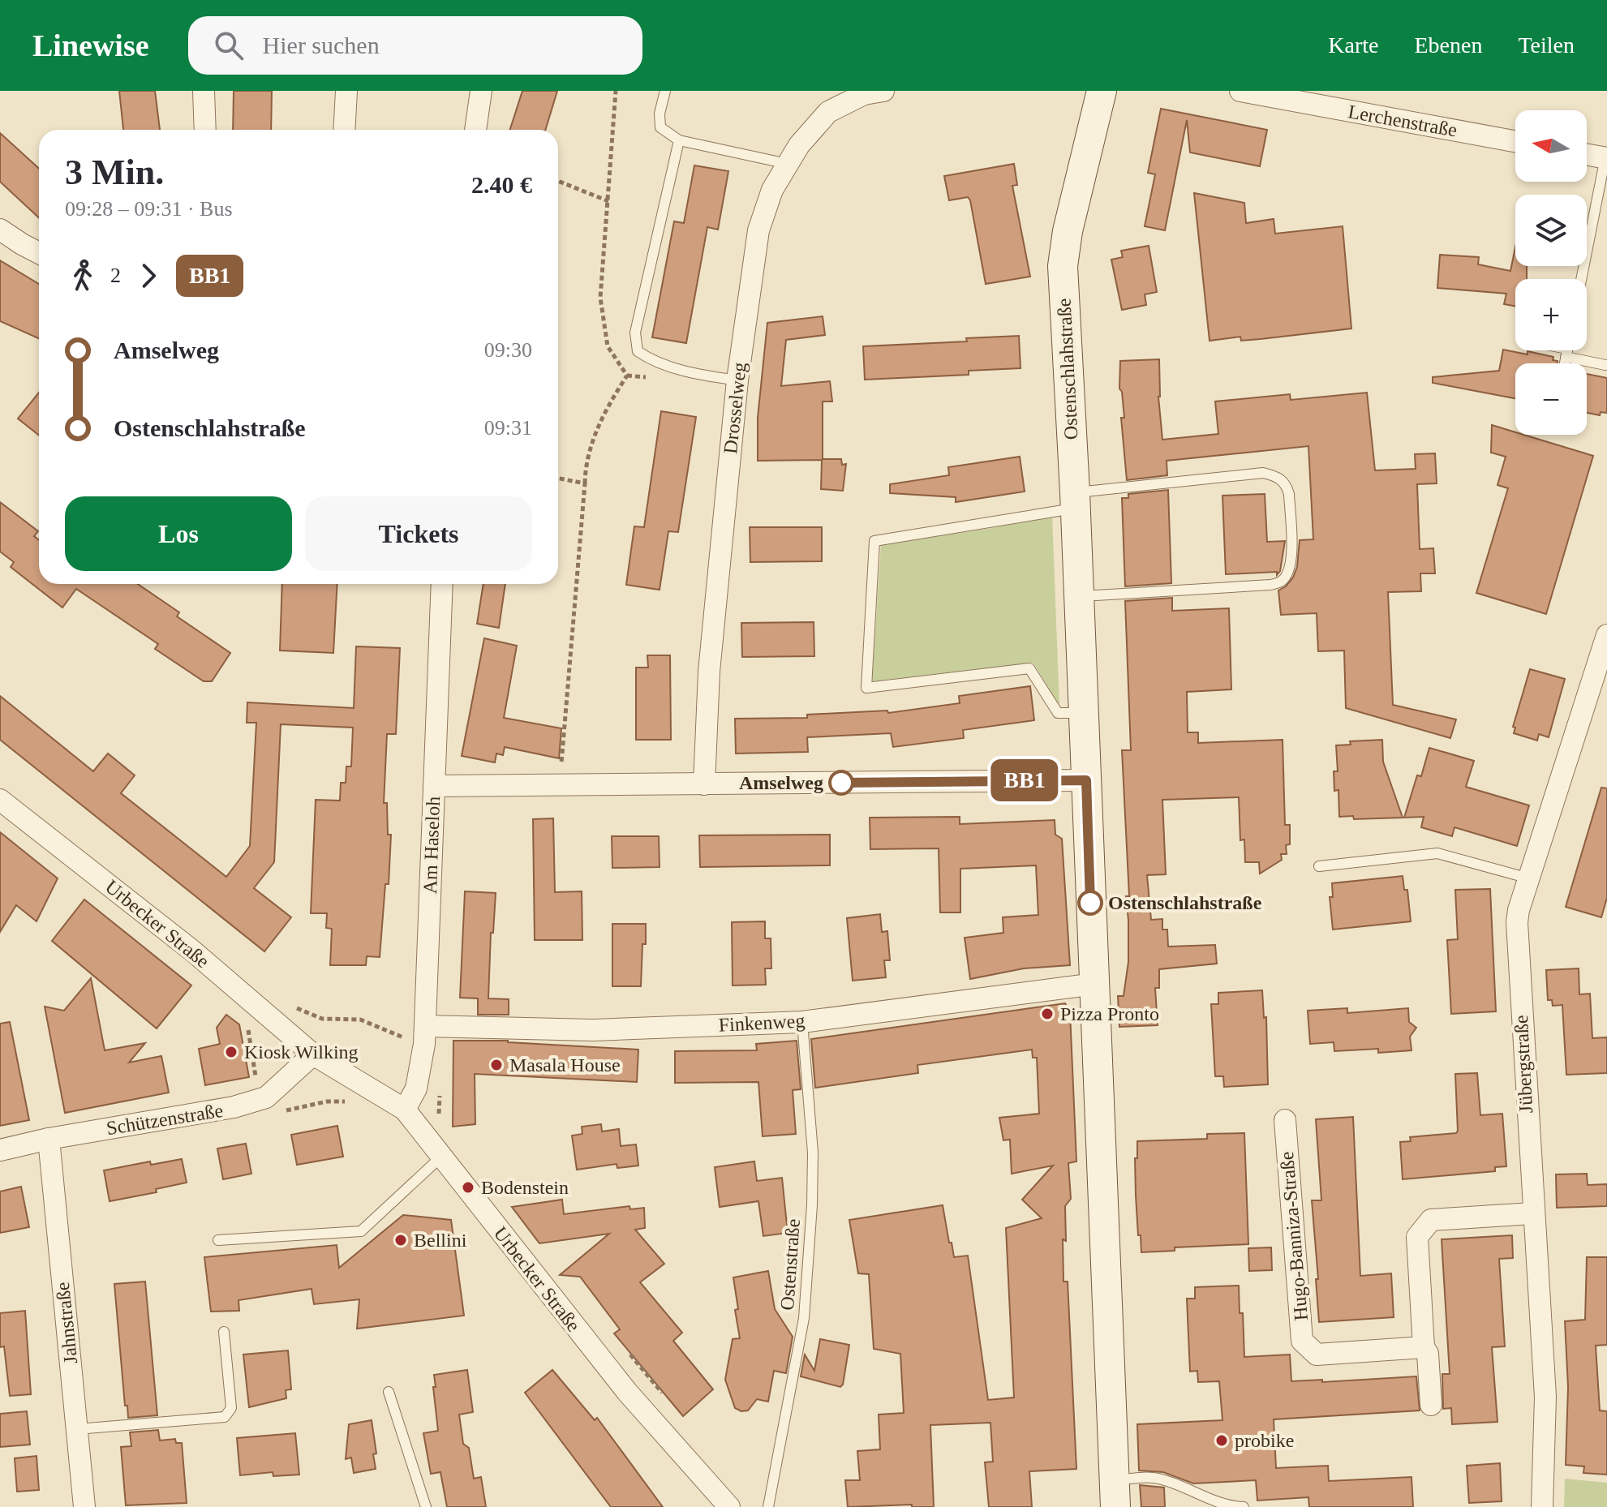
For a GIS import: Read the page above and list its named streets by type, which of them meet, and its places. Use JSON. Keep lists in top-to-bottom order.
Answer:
{
  "streets": {
    "street": [
      "Lerchenstraße",
      "Ostenschlahstraße",
      "Drosselweg",
      "Am Haseloh",
      "Urbecker Straße",
      "Finkenweg",
      "Jübergstraße",
      "Schützenstraße",
      "Hugo-Banniza-Straße",
      "Jahnstraße"
    ],
    "lane": ["Ostenstraße"]
  },
  "crossings": [
    ["Ostenschlahstraße", "Finkenweg"],
    ["Am Haseloh", "Urbecker Straße"],
    ["Am Haseloh", "Finkenweg"],
    ["Urbecker Straße", "Schützenstraße"],
    ["Finkenweg", "Ostenstraße"],
    ["Schützenstraße", "Jahnstraße"]
  ],
  "places": [
    "Amselweg",
    "Ostenschlahstraße",
    "Pizza Pronto",
    "Kiosk Wilking",
    "Masala House",
    "Bodenstein",
    "Bellini",
    "probike"
  ],
  "lines": ["bus line BB1"],
  "north": "left",
  "page": {
    "header": "Linewise",
    "search": "Hier suchen",
    "nav": ["Karte", "Ebenen", "Teilen"],
    "on_map": "BB1",
    "map_buttons": ["+", "−"],
    "heading": ["3 Min.", "09:28 – 09:31 · Bus", "2.40 €"],
    "legs": ["2", "BB1"],
    "list": [
      {
        "name": "Amselweg",
        "value": "09:30"
      },
      {
        "name": "Ostenschlahstraße",
        "value": "09:31"
      }
    ],
    "buttons": ["Los", "Tickets"]
  }
}
